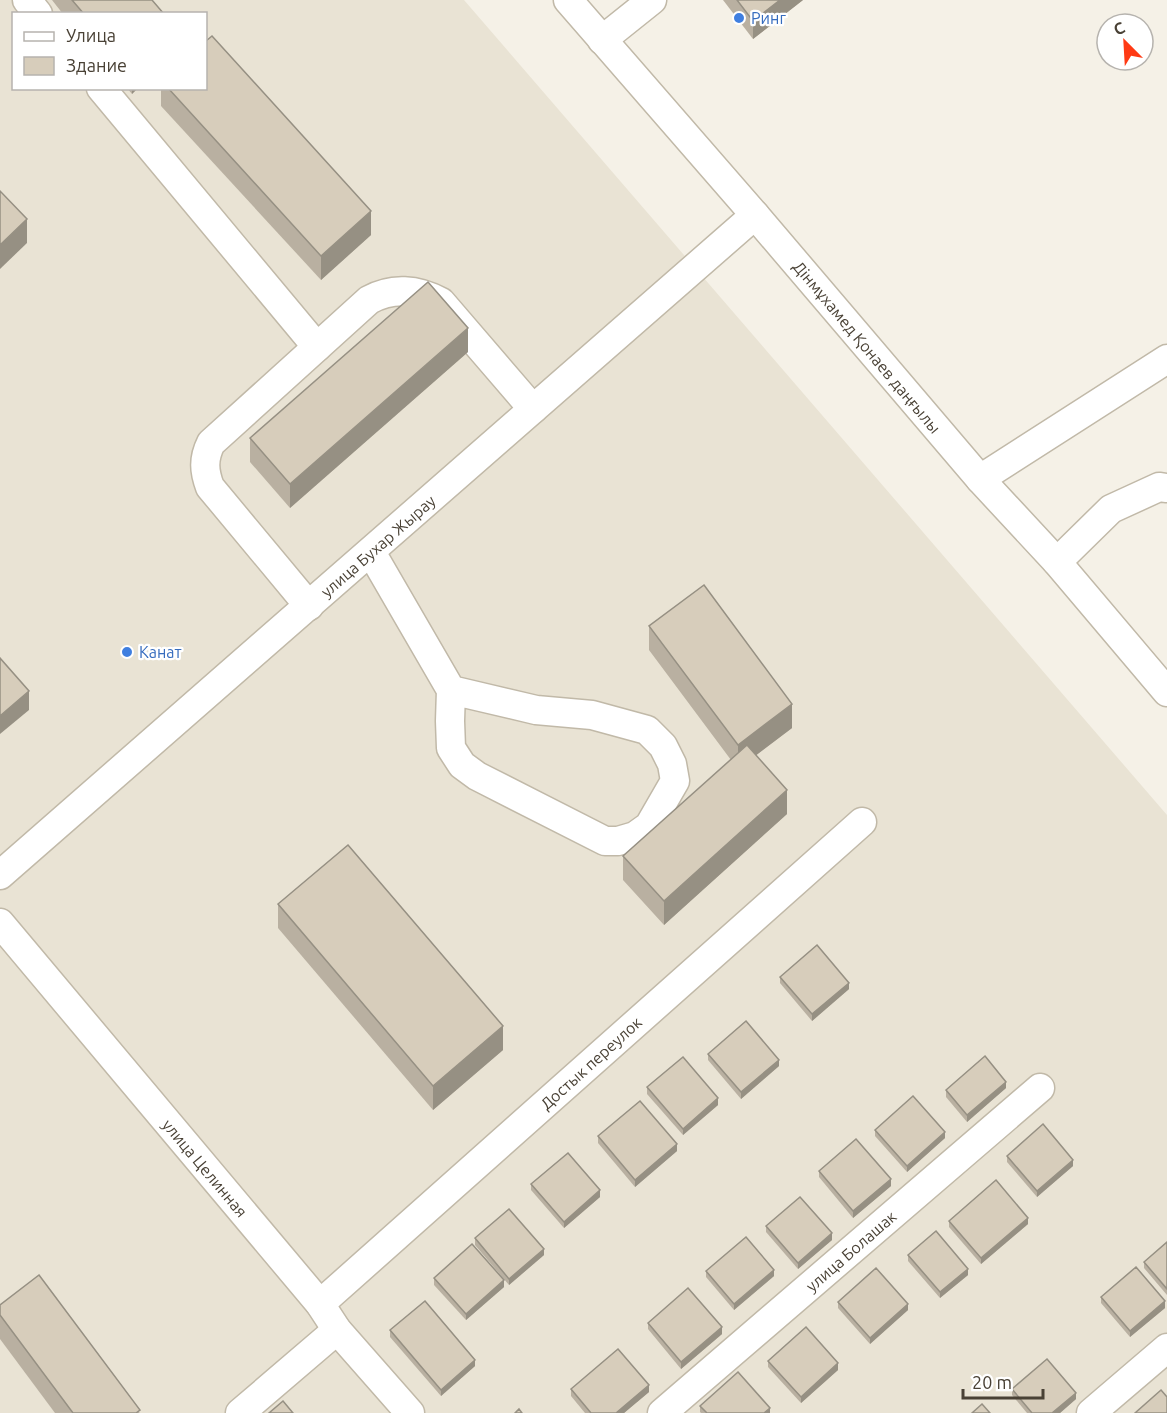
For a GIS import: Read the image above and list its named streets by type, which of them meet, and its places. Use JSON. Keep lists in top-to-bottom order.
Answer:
{
  "streets": {
    "street": [
      "Дінмұхамед Қонаев даңғылы",
      "улица Бухар Жырау",
      "Достык переулок",
      "улица Целинная",
      "улица Болашак"
    ]
  },
  "crossings": [
    ["Дінмұхамед Қонаев даңғылы", "улица Бухар Жырау"],
    ["Достык переулок", "улица Целинная"]
  ],
  "places": ["Ринг", "Канат"],
  "legend": ["Улица", "Здание"],
  "scale_bar": "20 m",
  "north": "top left"
}
